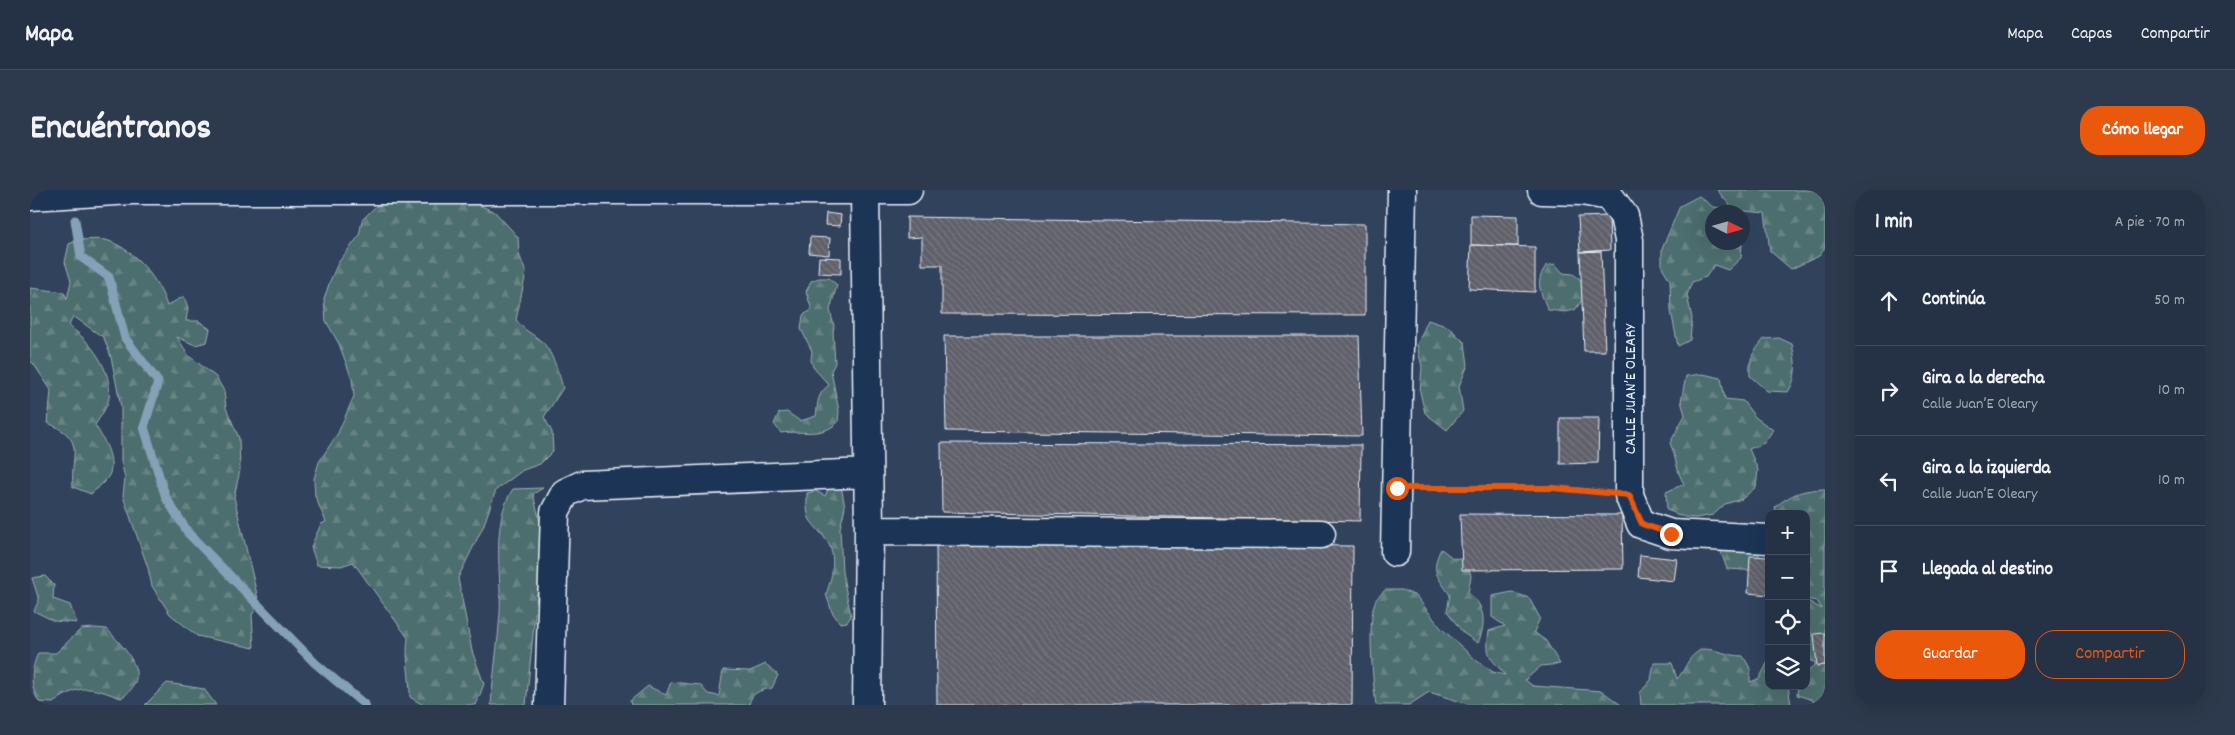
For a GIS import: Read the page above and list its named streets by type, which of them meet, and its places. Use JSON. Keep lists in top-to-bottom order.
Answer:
{
  "streets": {
    "street": ["CALLE JUAN’E OLEARY"]
  },
  "north": "right",
  "page": {
    "header": "Mapa",
    "nav": ["Mapa", "Capas", "Compartir"],
    "title": "Encuéntranos",
    "buttons": [
      "Cómo llegar",
      ["Guardar", "Compartir"]
    ],
    "heading": ["1 min", "A pie · 70 m"],
    "list": [
      ["Continúa", "50 m"],
      ["Gira a la derecha", "Calle Juan’E Oleary", "10 m"],
      ["Gira a la izquierda", "Calle Juan’E Oleary", "10 m"],
      "Llegada al destino"
    ],
    "map_buttons": ["+", "−"]
  }
}
